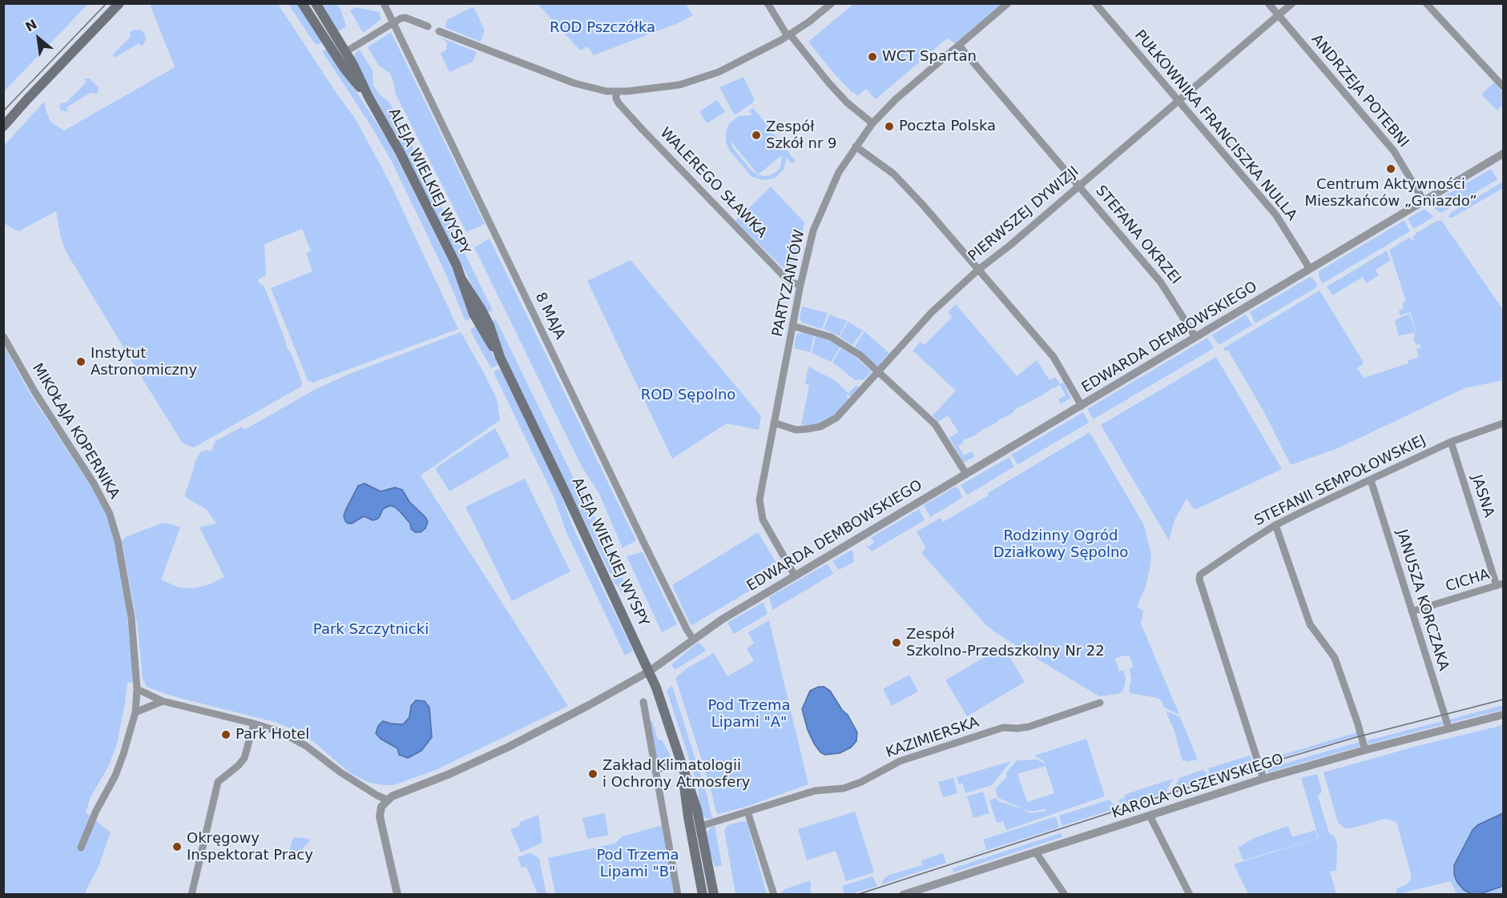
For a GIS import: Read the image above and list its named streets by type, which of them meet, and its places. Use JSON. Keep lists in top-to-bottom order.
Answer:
{
  "streets": {
    "main road": ["ALEJA WIELKIEJ WYSPY"],
    "street": [
      "ANDRZEJA POTEBNI",
      "PUŁKOWNIKA FRANCISZKA NULLA",
      "WALEREGO SŁAWKA",
      "PIERWSZEJ DYWIZJI",
      "STEFANA OKRZEI",
      "PARTYZANTÓW",
      "8 MAJA",
      "EDWARDA DEMBOWSKIEGO",
      "MIKOŁAJA KOPERNIKA",
      "STEFANII SEMPOŁOWSKIEJ",
      "JASNA",
      "CICHA",
      "JANUSZA KORCZAKA",
      "KAZIMIERSKA",
      "KAROLA OLSZEWSKIEGO"
    ]
  },
  "crossings": [
    ["ANDRZEJA POTEBNI", "PIERWSZEJ DYWIZJI"],
    ["ANDRZEJA POTEBNI", "EDWARDA DEMBOWSKIEGO"],
    ["PUŁKOWNIKA FRANCISZKA NULLA", "PIERWSZEJ DYWIZJI"],
    ["PUŁKOWNIKA FRANCISZKA NULLA", "EDWARDA DEMBOWSKIEGO"],
    ["ALEJA WIELKIEJ WYSPY", "EDWARDA DEMBOWSKIEGO"],
    ["ALEJA WIELKIEJ WYSPY", "KAZIMIERSKA"],
    ["WALEREGO SŁAWKA", "PARTYZANTÓW"],
    ["PIERWSZEJ DYWIZJI", "STEFANA OKRZEI"],
    ["PIERWSZEJ DYWIZJI", "PARTYZANTÓW"],
    ["STEFANA OKRZEI", "PARTYZANTÓW"],
    ["STEFANA OKRZEI", "EDWARDA DEMBOWSKIEGO"],
    ["PARTYZANTÓW", "EDWARDA DEMBOWSKIEGO"],
    ["8 MAJA", "EDWARDA DEMBOWSKIEGO"],
    ["STEFANII SEMPOŁOWSKIEJ", "JASNA"],
    ["STEFANII SEMPOŁOWSKIEJ", "JANUSZA KORCZAKA"],
    ["STEFANII SEMPOŁOWSKIEJ", "KAROLA OLSZEWSKIEGO"],
    ["JASNA", "CICHA"],
    ["CICHA", "JANUSZA KORCZAKA"],
    ["JANUSZA KORCZAKA", "KAROLA OLSZEWSKIEGO"]
  ],
  "parks": [
    "ROD Pszczółka",
    "ROD Sępolno",
    "Rodzinny Ogród Działkowy Sępolno",
    "Park Szczytnicki",
    "Pod Trzema Lipami \"A\"",
    "Pod Trzema Lipami \"B\""
  ],
  "places": [
    "WCT Spartan",
    "Poczta Polska",
    "Zespół Szkół nr 9",
    "Centrum Aktywności Mieszkańców „Gniazdo”",
    "Instytut Astronomiczny",
    "Zespół Szkolno-Przedszkolny Nr 22",
    "Park Hotel",
    "Zakład Klimatologii i Ochrony Atmosfery",
    "Okręgowy Inspektorat Pracy"
  ],
  "north": "top left"
}
